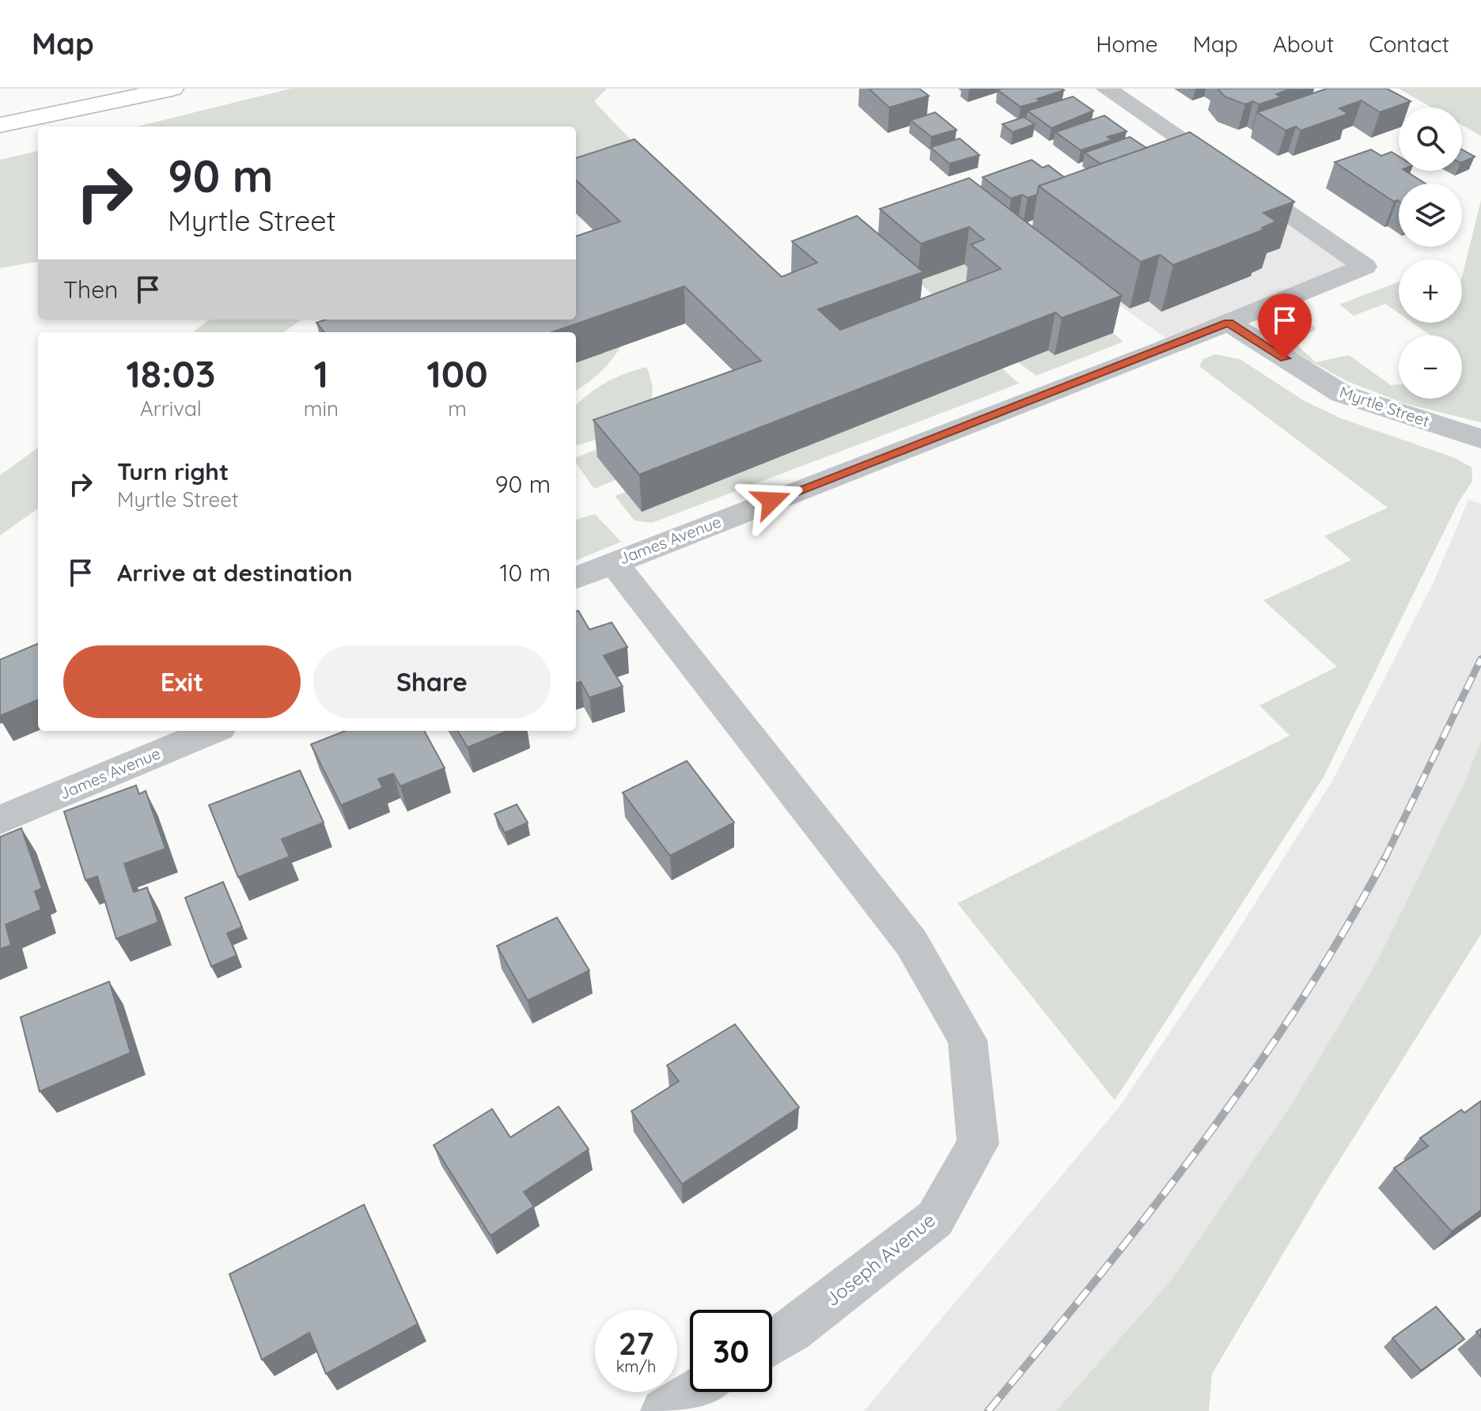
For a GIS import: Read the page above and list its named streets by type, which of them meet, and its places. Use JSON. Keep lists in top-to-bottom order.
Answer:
{
  "streets": {
    "street": ["Myrtle Street", "James Avenue", "Joseph Avenue"]
  },
  "crossings": [
    ["Myrtle Street", "James Avenue"],
    ["James Avenue", "Joseph Avenue"]
  ],
  "page": {
    "header": "Map",
    "nav": [
      "Home",
      "Map",
      "About",
      "Contact"
    ],
    "map_buttons": ["+", "−"],
    "turn": ["90 m", "Myrtle Street"],
    "then": "Then",
    "eta": [
      "18:03",
      "Arrival",
      "1",
      "min",
      "100",
      "m"
    ],
    "list": [
      {
        "name": "Turn right",
        "note": "Myrtle Street",
        "value": "90 m"
      },
      {
        "name": "Arrive at destination",
        "value": "10 m"
      }
    ],
    "buttons": ["Exit", "Share"],
    "speed": "27 km/h",
    "limit": "30"
  }
}
